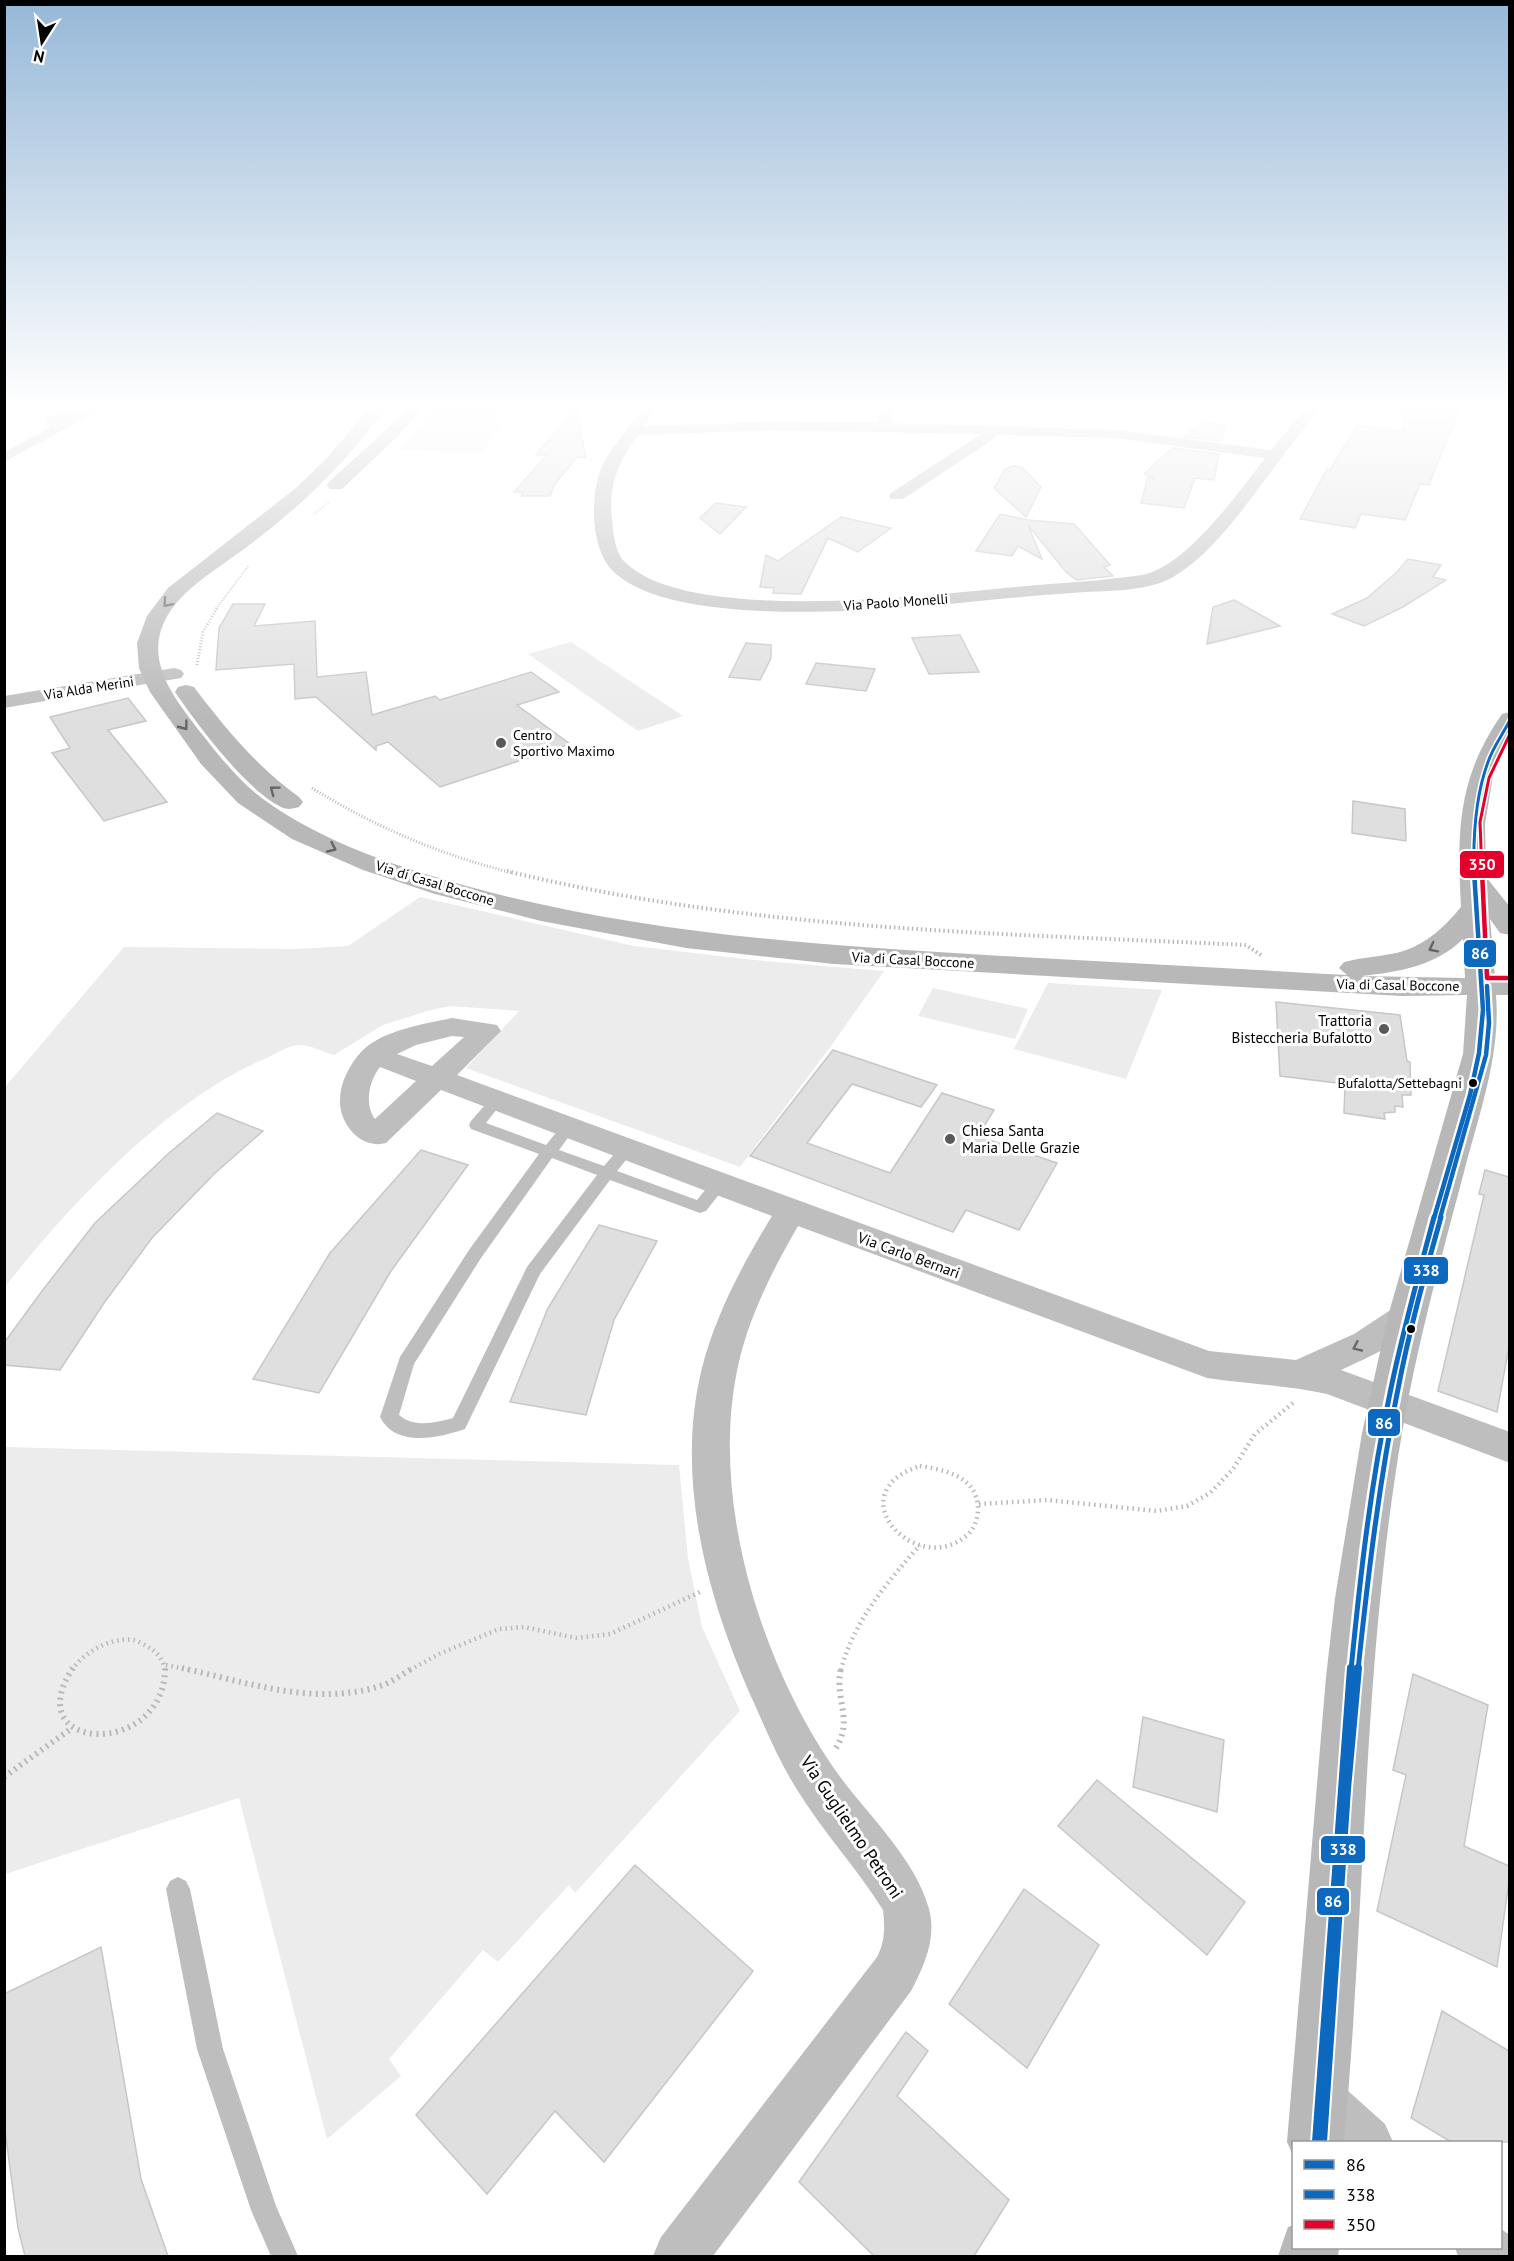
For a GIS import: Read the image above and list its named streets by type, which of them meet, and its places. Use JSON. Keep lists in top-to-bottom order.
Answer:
{
  "streets": {
    "street": [
      "Via Paolo Monelli",
      "Via Alda Merini",
      "Via di Casal Boccone",
      "Via Carlo Bernari",
      "Via Guglielmo Petroni"
    ]
  },
  "crossings": [
    ["Via Alda Merini", "Via di Casal Boccone"],
    ["Via Carlo Bernari", "Via Guglielmo Petroni"]
  ],
  "places": [
    "Centro Sportivo Maximo",
    "Trattoria Bisteccheria Bufalotto",
    "Bufalotta/Settebagni",
    "Chiesa Santa Maria Delle Grazie"
  ],
  "lines": ["transit line 86", "transit line 350", "transit line 338"],
  "legend": ["86", "338", "350"],
  "north": "bottom"
}
